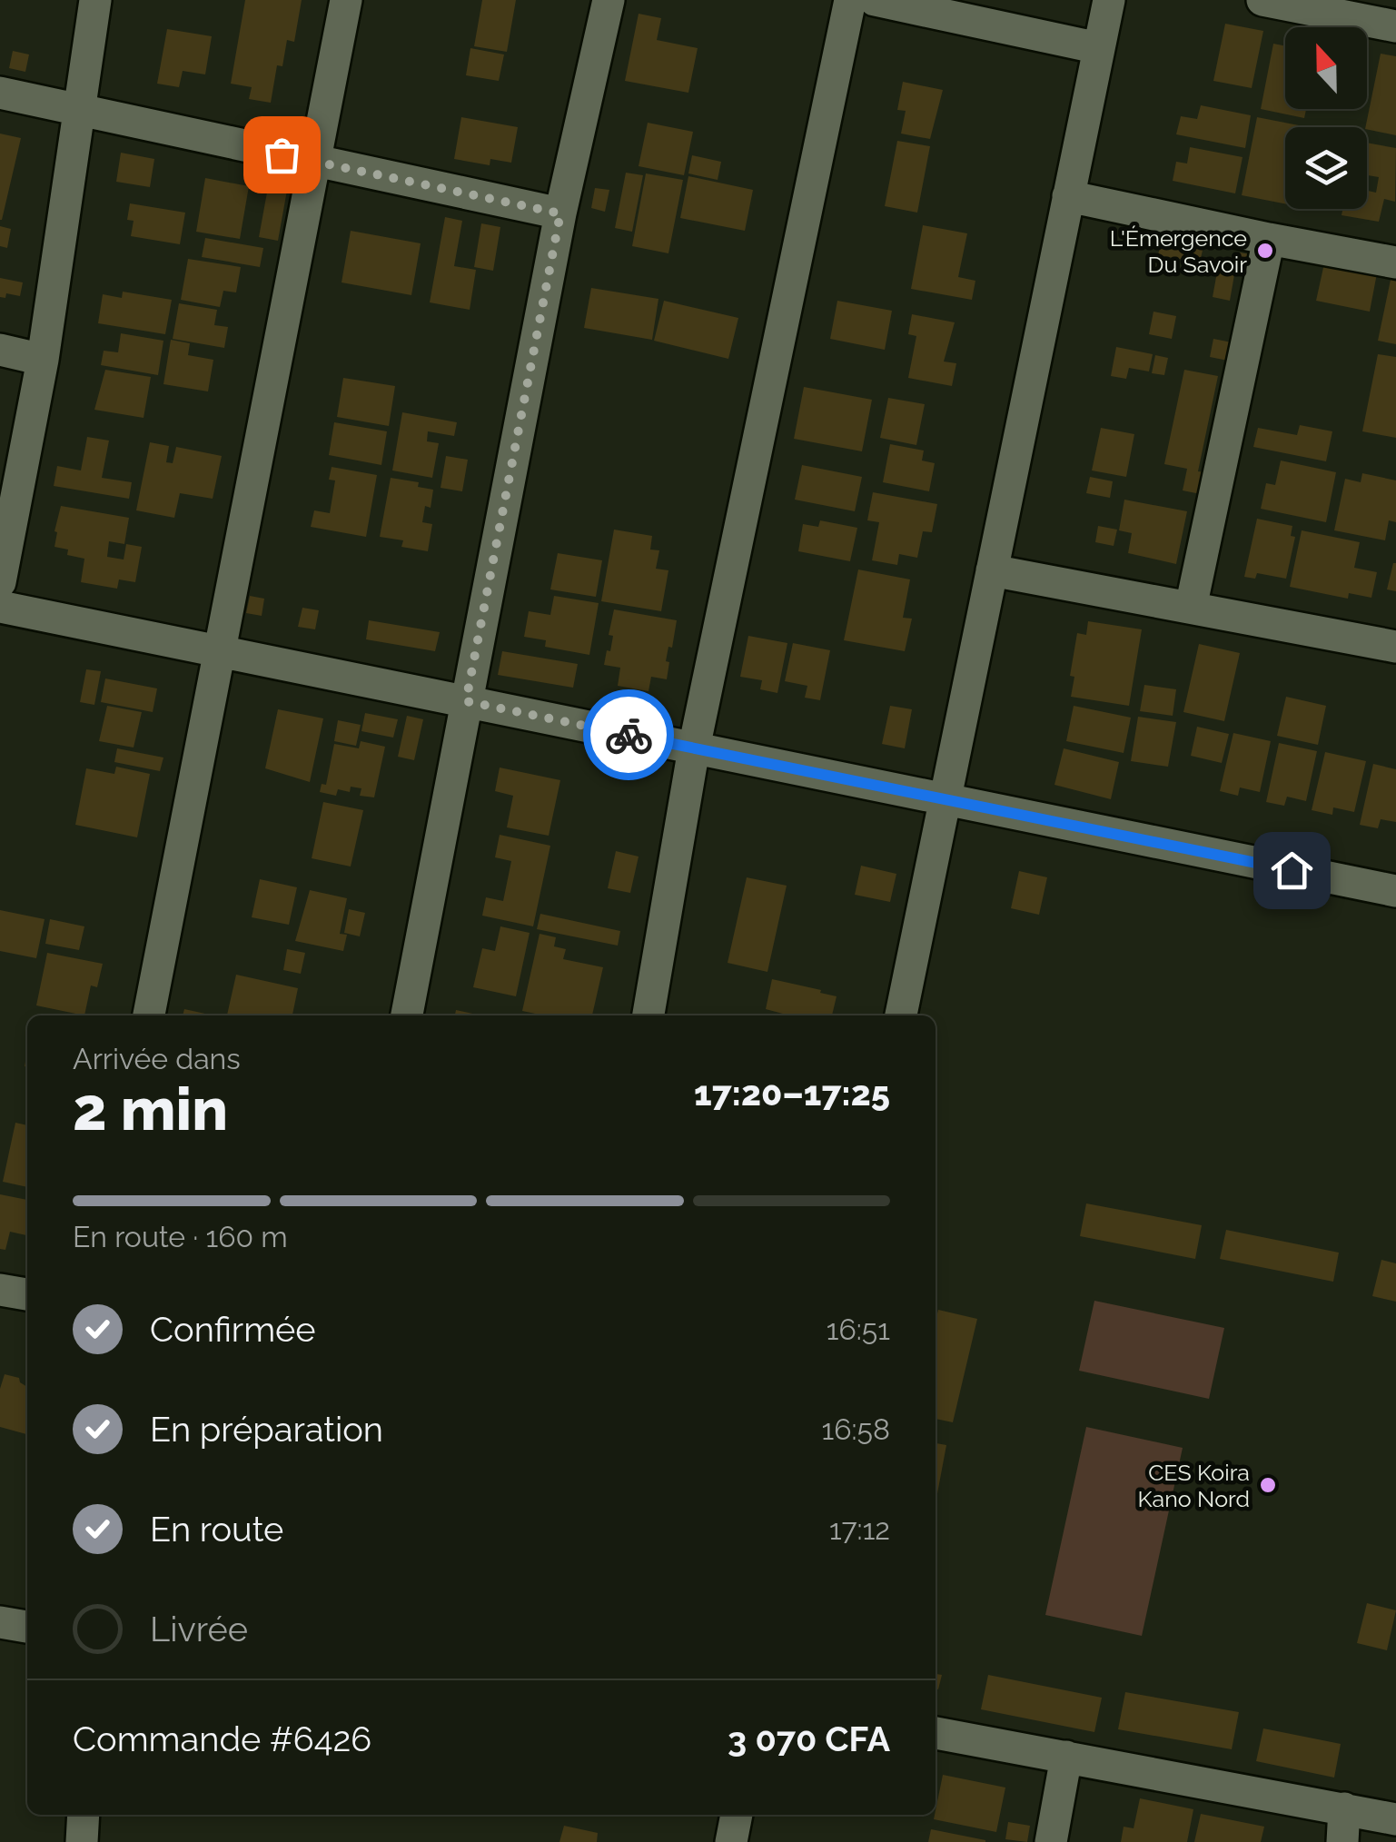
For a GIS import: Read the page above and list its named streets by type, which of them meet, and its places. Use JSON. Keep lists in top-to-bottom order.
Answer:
{
  "places": ["L'Émergence Du Savoir", "CES Koira Kano Nord"],
  "north": "top",
  "page": {
    "heading": ["2 min", "Arrivée dans", "17:20–17:25"],
    "panel": ["Commande #6426", "3 070 CFA"],
    "bar": "En route · 160 m",
    "list": [
      ["Confirmée", "16:51"],
      ["En préparation", "16:58"],
      ["En route", "17:12"],
      "Livrée"
    ]
  }
}
